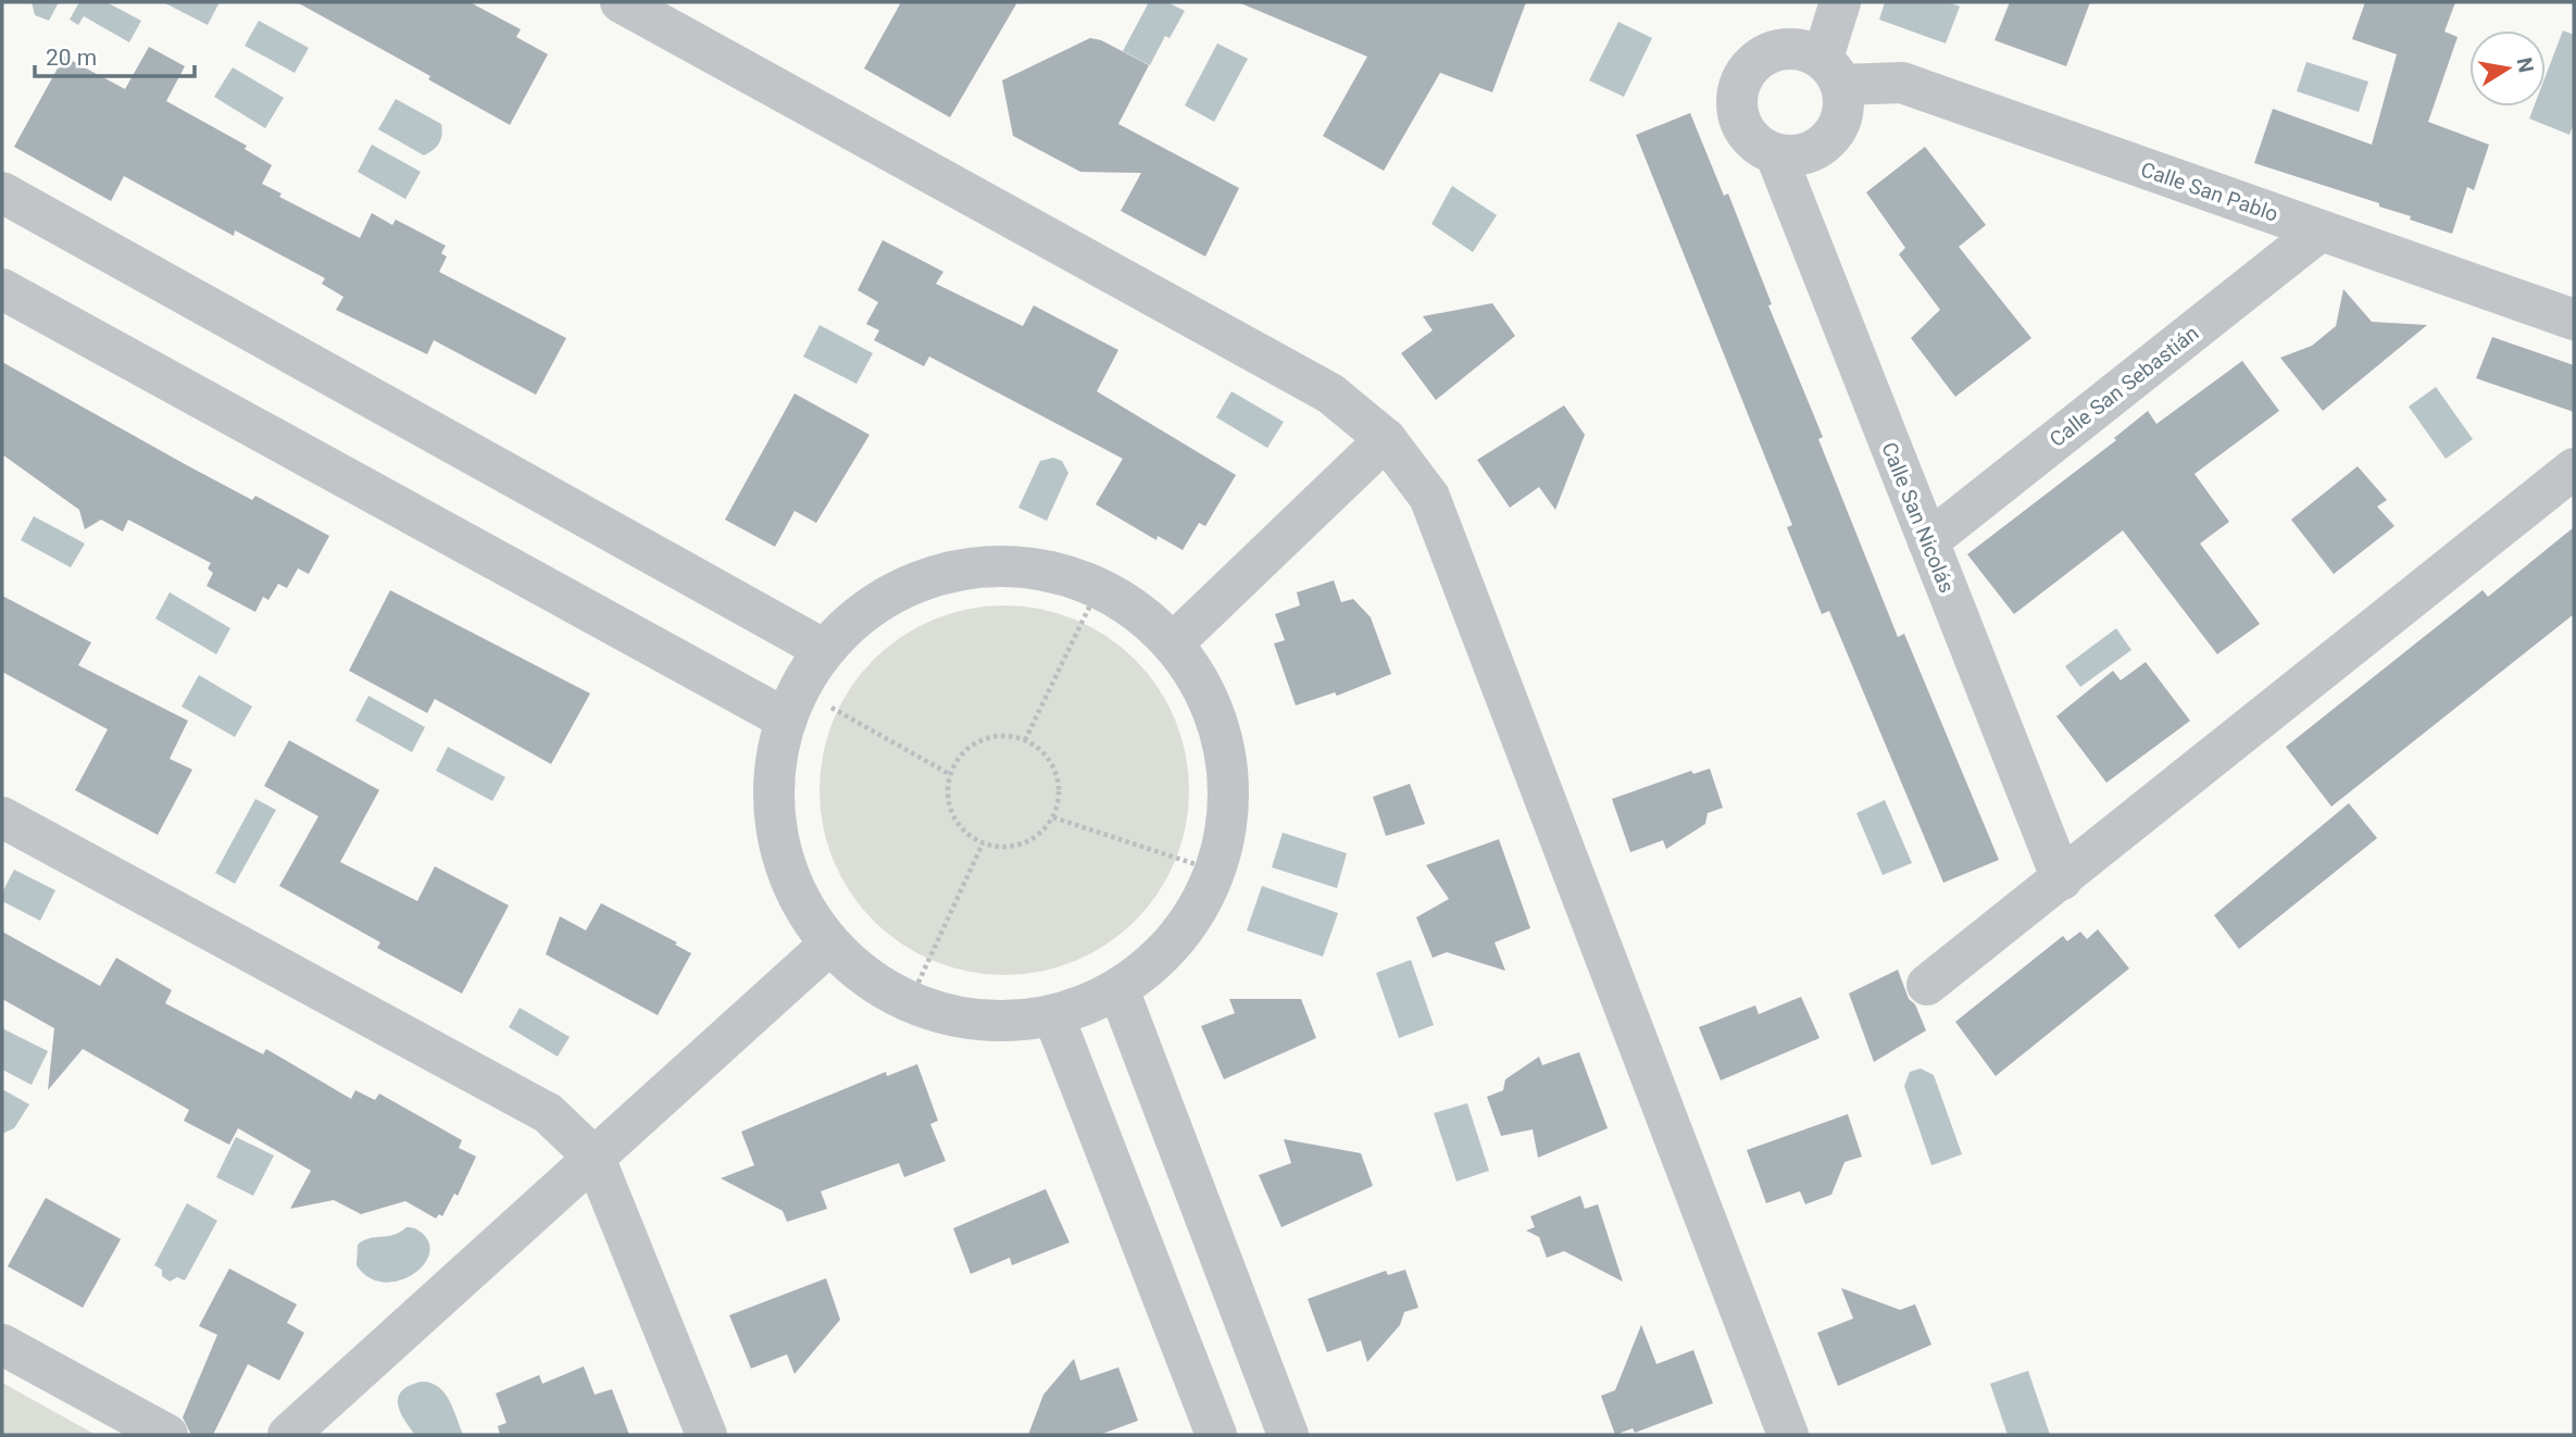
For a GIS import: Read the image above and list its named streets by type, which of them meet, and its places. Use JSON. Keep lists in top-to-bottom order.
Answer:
{
  "streets": {
    "street": ["Calle San Pablo", "Calle San Sebastián", "Calle San Nicolás"]
  },
  "crossings": [
    ["Calle San Pablo", "Calle San Sebastián"],
    ["Calle San Pablo", "Calle San Nicolás"],
    ["Calle San Sebastián", "Calle San Nicolás"]
  ],
  "scale_bar": "20 m",
  "north": "right"
}
